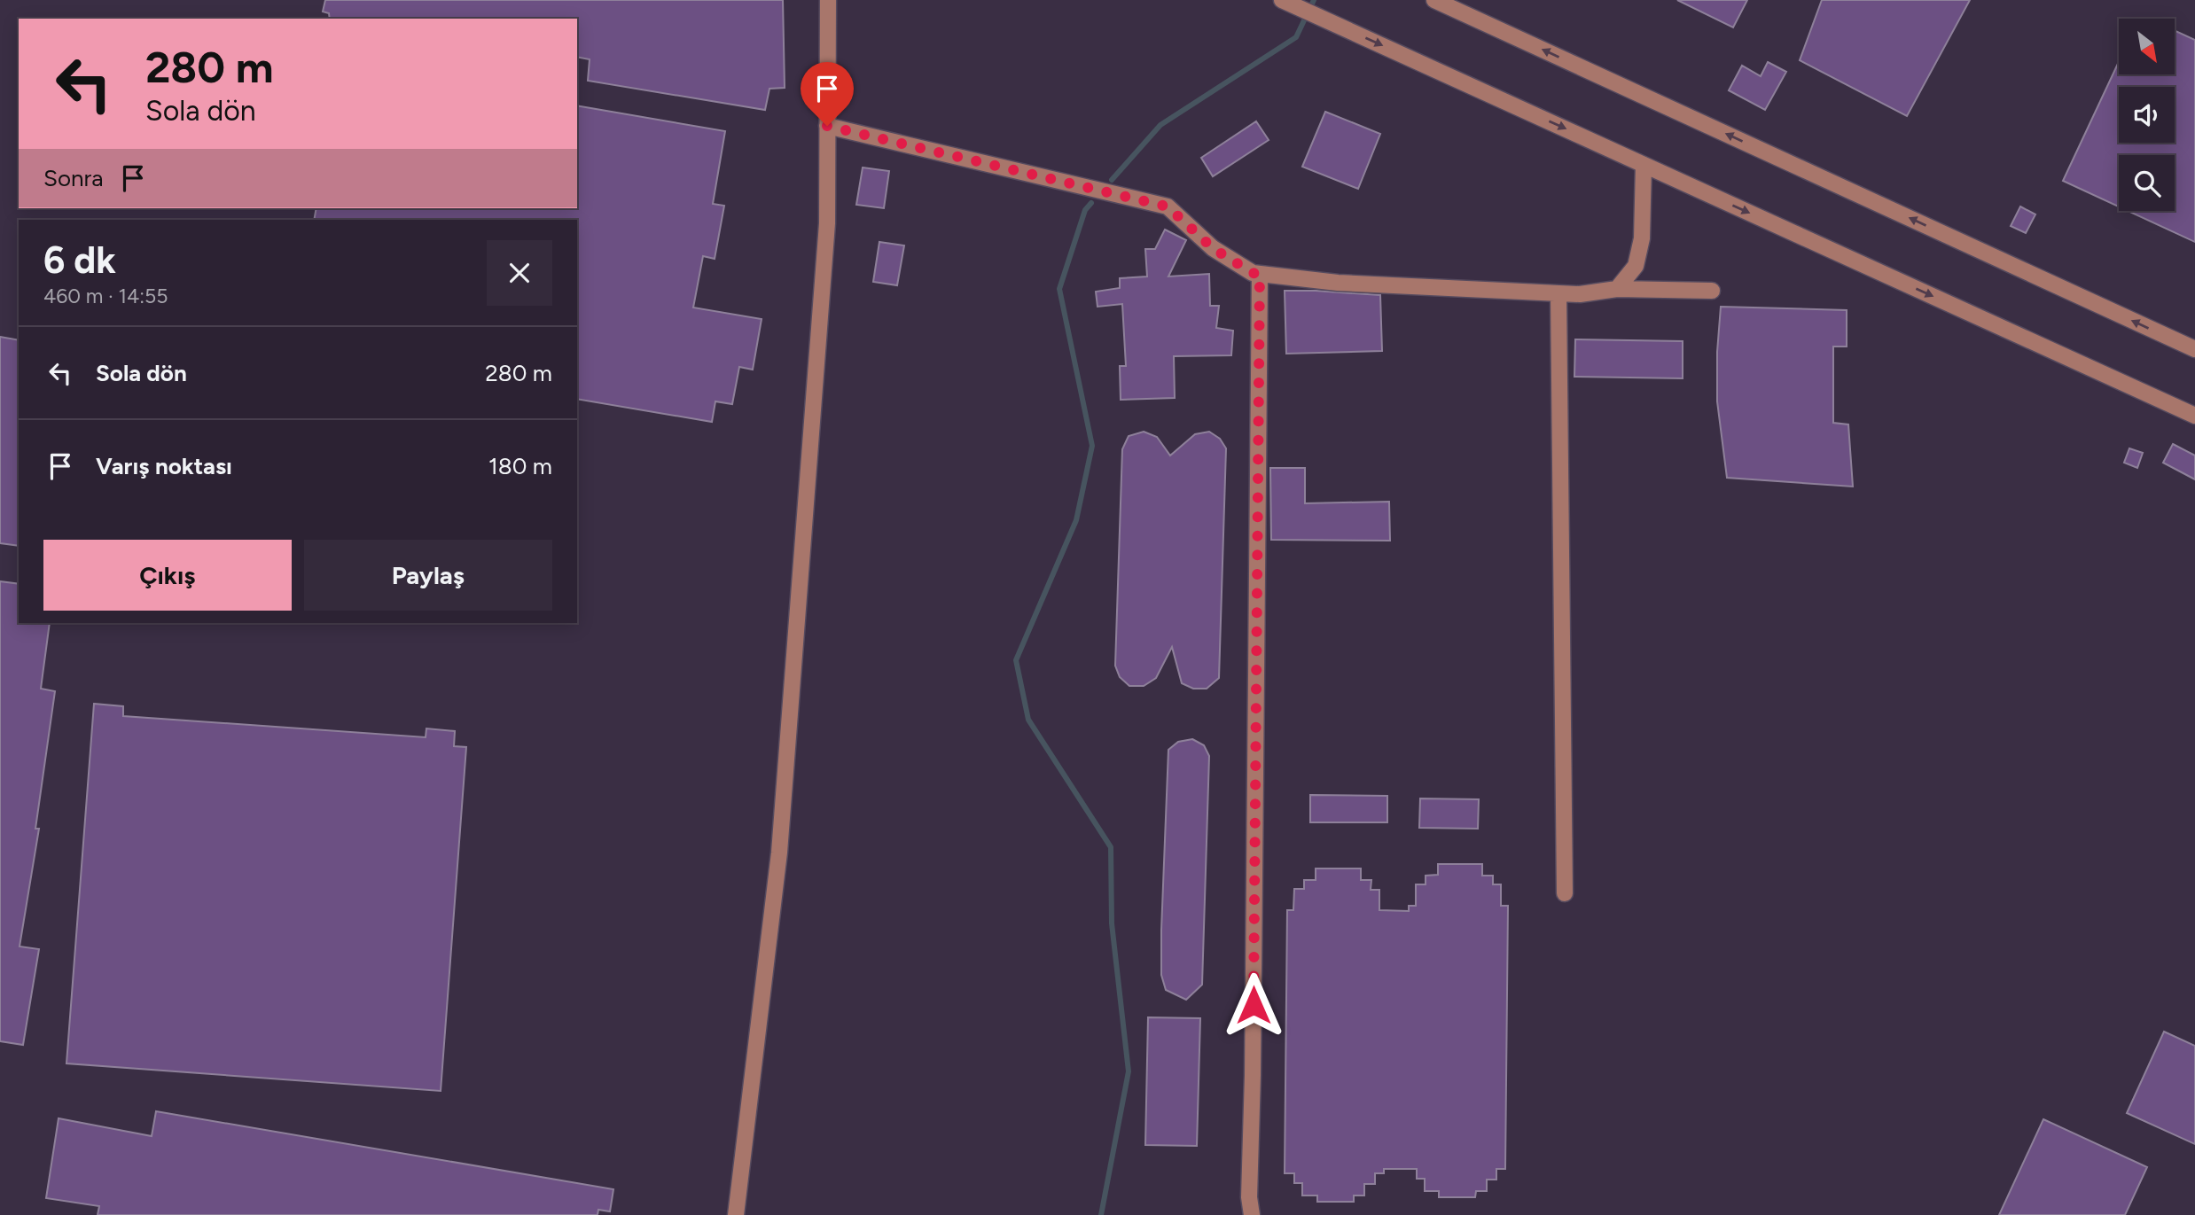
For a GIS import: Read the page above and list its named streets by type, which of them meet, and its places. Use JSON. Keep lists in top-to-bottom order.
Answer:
{
  "north": "bottom right",
  "page": {
    "turn": ["280 m", "Sola dön"],
    "then": "Sonra",
    "heading": ["6 dk", "460 m · 14:55"],
    "list": [
      {
        "name": "Sola dön",
        "value": "280 m"
      },
      {
        "name": "Varış noktası",
        "value": "180 m"
      }
    ],
    "buttons": ["Çıkış", "Paylaş"]
  }
}
